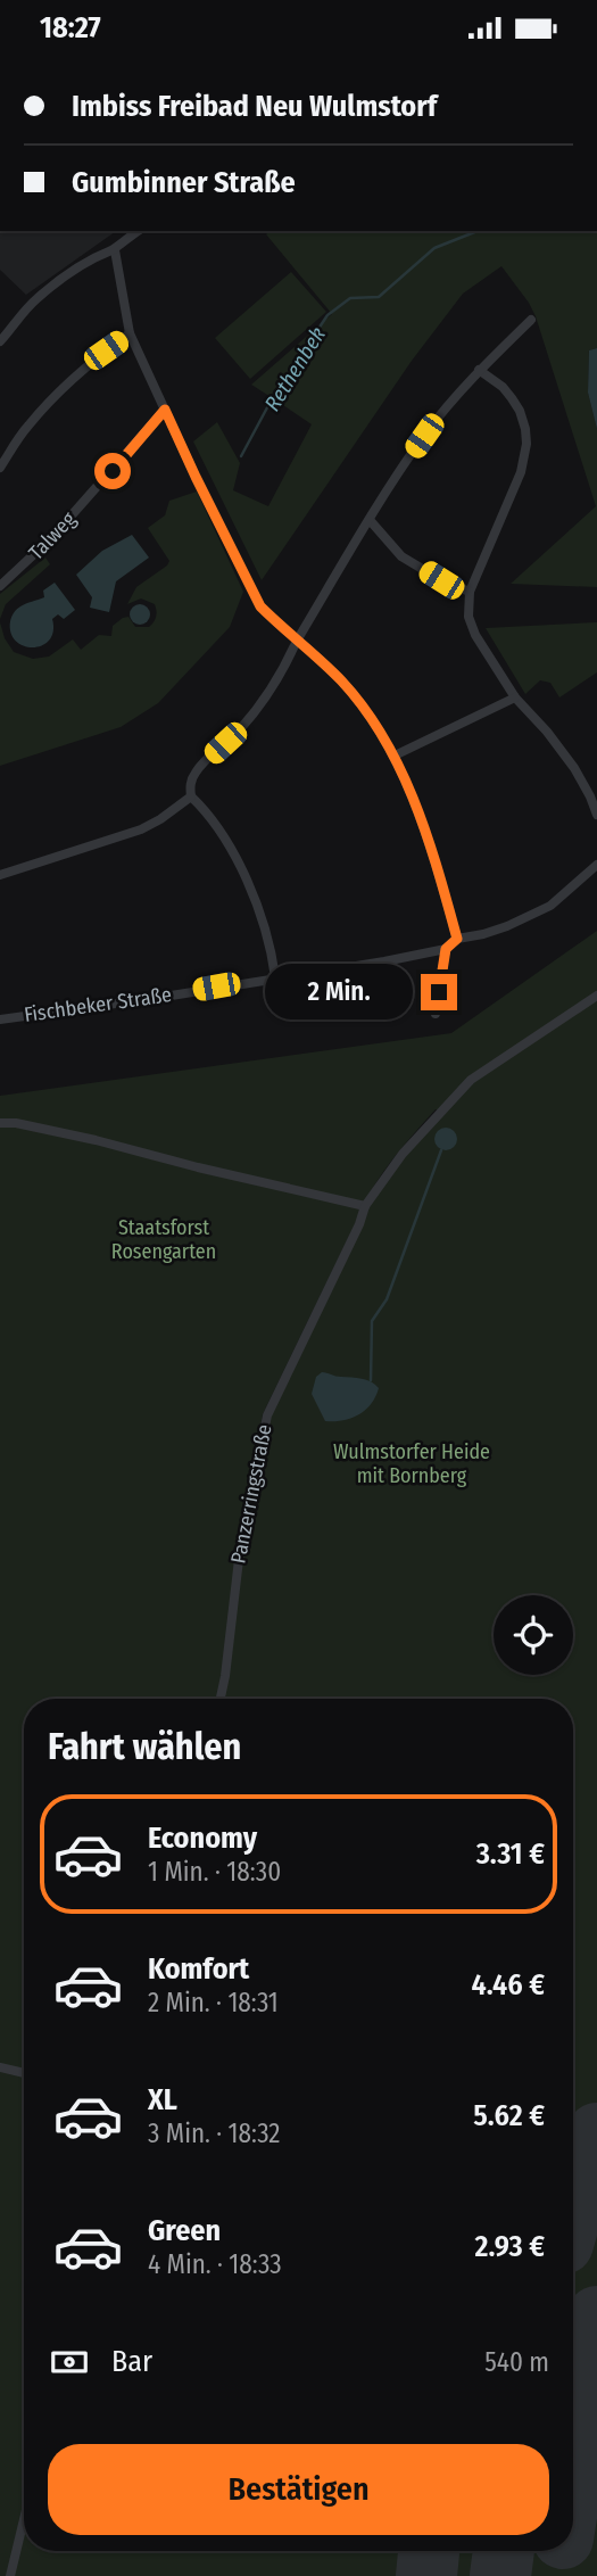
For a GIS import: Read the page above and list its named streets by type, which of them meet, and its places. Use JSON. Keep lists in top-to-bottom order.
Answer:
{
  "streets": {
    "street": ["Talweg", "Fischbeker Straße", "Panzerringstraße"]
  },
  "water": ["Rethenbek"],
  "parks": ["Staatsforst Rosengarten", "Wulmstorfer Heide mit Bornberg"],
  "page": {
    "status": "18:27",
    "banner": ["Imbiss Freibad Neu Wulmstorf", "Gumbinner Straße"],
    "bubble": "2 Min.",
    "heading": "Fahrt wählen",
    "list": [
      {
        "name": "Economy",
        "note": "1 Min. · 18:30",
        "value": "3.31 €"
      },
      {
        "name": "Komfort",
        "note": "2 Min. · 18:31",
        "value": "4.46 €"
      },
      {
        "name": "XL",
        "note": "3 Min. · 18:32",
        "value": "5.62 €"
      },
      {
        "name": "Green",
        "note": "4 Min. · 18:33",
        "value": "2.93 €"
      }
    ],
    "pay": ["Bar", "540 m"],
    "buttons": "Bestätigen"
  }
}
